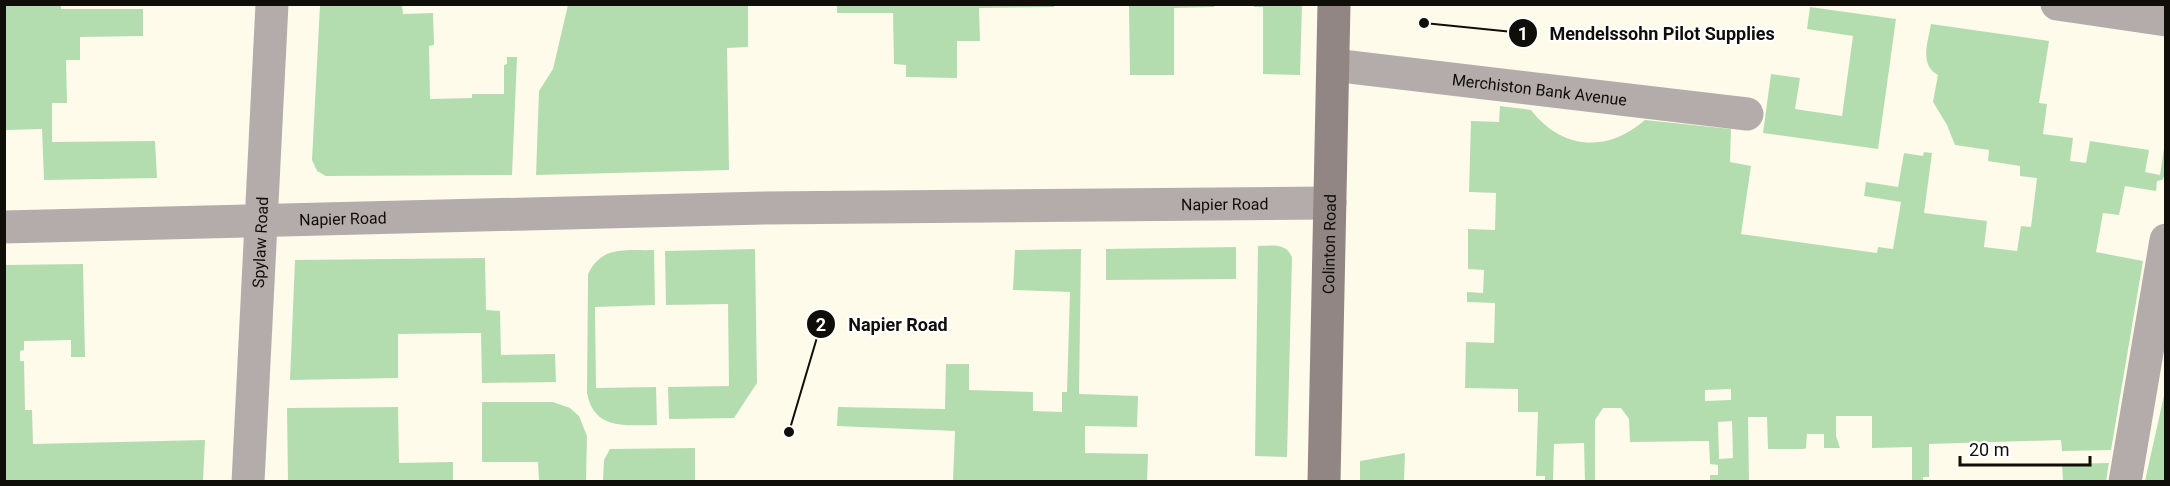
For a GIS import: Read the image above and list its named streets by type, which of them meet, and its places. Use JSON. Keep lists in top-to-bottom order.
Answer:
{
  "streets": {
    "street": [
      "Merchiston Bank Avenue",
      "Napier Road",
      "Spylaw Road",
      "Colinton Road"
    ]
  },
  "crossings": [
    ["Merchiston Bank Avenue", "Colinton Road"],
    ["Napier Road", "Spylaw Road"],
    ["Napier Road", "Colinton Road"]
  ],
  "places": ["Mendelssohn Pilot Supplies", "Napier Road"],
  "scale_bar": "20 m"
}
